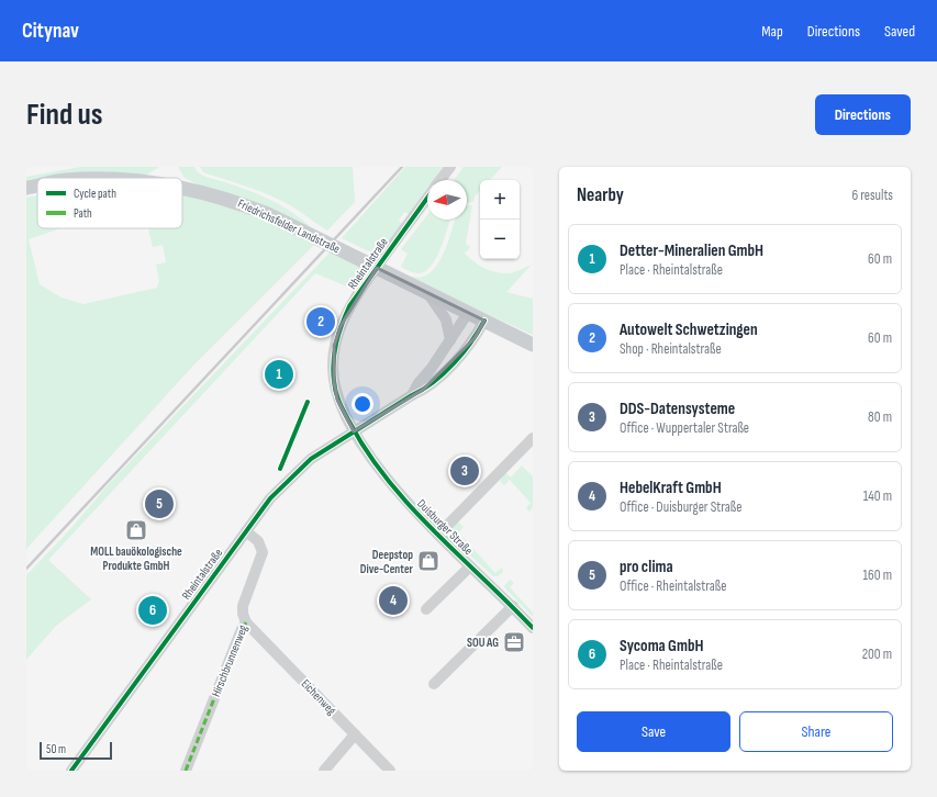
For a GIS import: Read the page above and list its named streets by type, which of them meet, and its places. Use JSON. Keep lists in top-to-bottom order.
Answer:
{
  "streets": {
    "main road": ["Friedrichsfelder Landstraße"],
    "street": [
      "Rheintalstraße",
      "Duisburger Straße",
      "Hirschbrunnenweg",
      "Eichenweg"
    ]
  },
  "crossings": [
    ["Friedrichsfelder Landstraße", "Rheintalstraße"],
    ["Rheintalstraße", "Duisburger Straße"],
    ["Rheintalstraße", "Hirschbrunnenweg"],
    ["Hirschbrunnenweg", "Eichenweg"]
  ],
  "places": {
    "shop": ["MOLL bauökologische Produkte GmbH", "Deepstop Dive-Center"],
    "office": ["SOU AG"]
  },
  "legend": ["Cycle path", "Path"],
  "scale_bar": "50 m",
  "north": "left",
  "page": {
    "header": "Citynav",
    "nav": ["Map", "Directions", "Saved"],
    "buttons": [
      "Directions",
      ["Save", "Share"]
    ],
    "title": "Find us",
    "heading": ["Nearby", "6 results"],
    "map_buttons": ["+", "−"],
    "list": [
      {
        "mark": "1",
        "name": "Detter-Mineralien GmbH",
        "note": "Place · Rheintalstraße",
        "value": "60 m"
      },
      {
        "mark": "2",
        "name": "Autowelt Schwetzingen",
        "note": "Shop · Rheintalstraße",
        "value": "60 m"
      },
      {
        "mark": "3",
        "name": "DDS-Datensysteme",
        "note": "Office · Wuppertaler Straße",
        "value": "80 m"
      },
      {
        "mark": "4",
        "name": "HebelKraft GmbH",
        "note": "Office · Duisburger Straße",
        "value": "140 m"
      },
      {
        "mark": "5",
        "name": "pro clima",
        "note": "Office · Rheintalstraße",
        "value": "160 m"
      },
      {
        "mark": "6",
        "name": "Sycoma GmbH",
        "note": "Place · Rheintalstraße",
        "value": "200 m"
      }
    ],
    "pins": [
      "2",
      "1",
      "3",
      "5",
      "4",
      "6"
    ],
    "scale": "50 m"
  }
}
